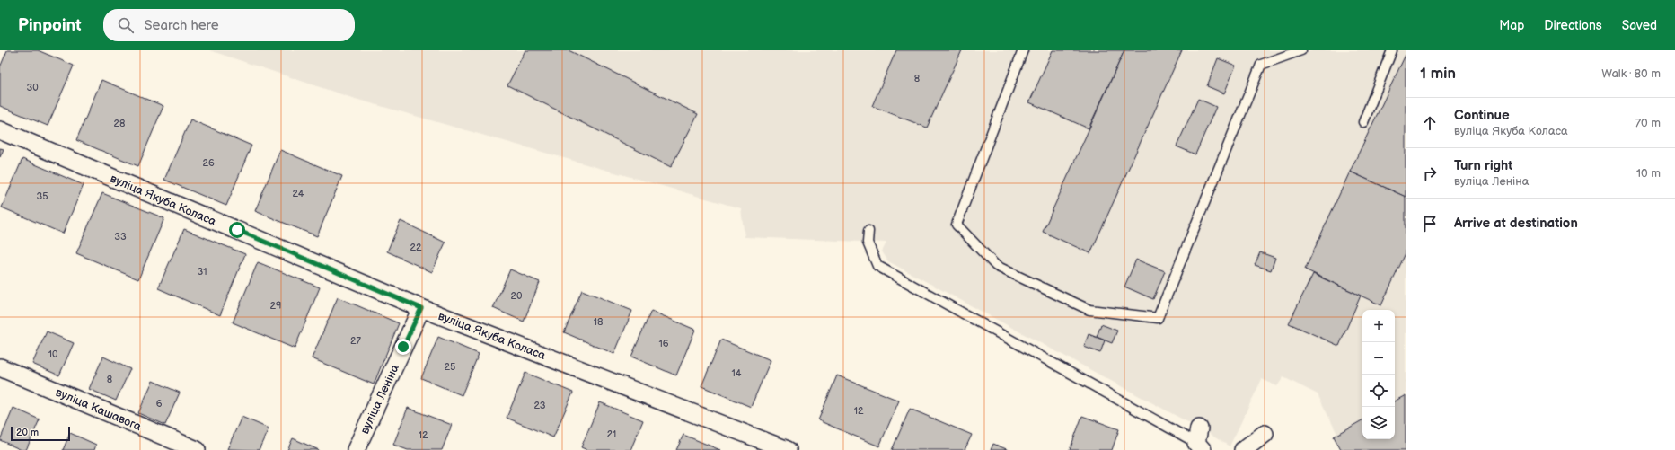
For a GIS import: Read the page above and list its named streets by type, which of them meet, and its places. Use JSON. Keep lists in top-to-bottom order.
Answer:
{
  "streets": {
    "street": ["вуліца Якуба Коласа", "вуліца Леніна", "вуліца Кашавога"]
  },
  "crossings": [
    ["вуліца Якуба Коласа", "вуліца Леніна"]
  ],
  "house_numbers": [
    "8",
    "30",
    "28",
    "26",
    "24",
    "35",
    "33",
    "22",
    "31",
    "20",
    "29",
    "18",
    "27",
    "16",
    "10",
    "25",
    "14",
    "8",
    "6",
    "23",
    "12",
    "21",
    "12"
  ],
  "scale_bar": "20 m",
  "page": {
    "header": "Pinpoint",
    "search": "Search here",
    "nav": ["Map", "Directions", "Saved"],
    "heading": ["1 min", "Walk · 80 m"],
    "list": [
      ["Continue", "вуліца Якуба Коласа", "70 m"],
      ["Turn right", "вуліца Леніна", "10 m"],
      "Arrive at destination"
    ],
    "map_buttons": ["+", "−"],
    "scale": "20 m"
  }
}
